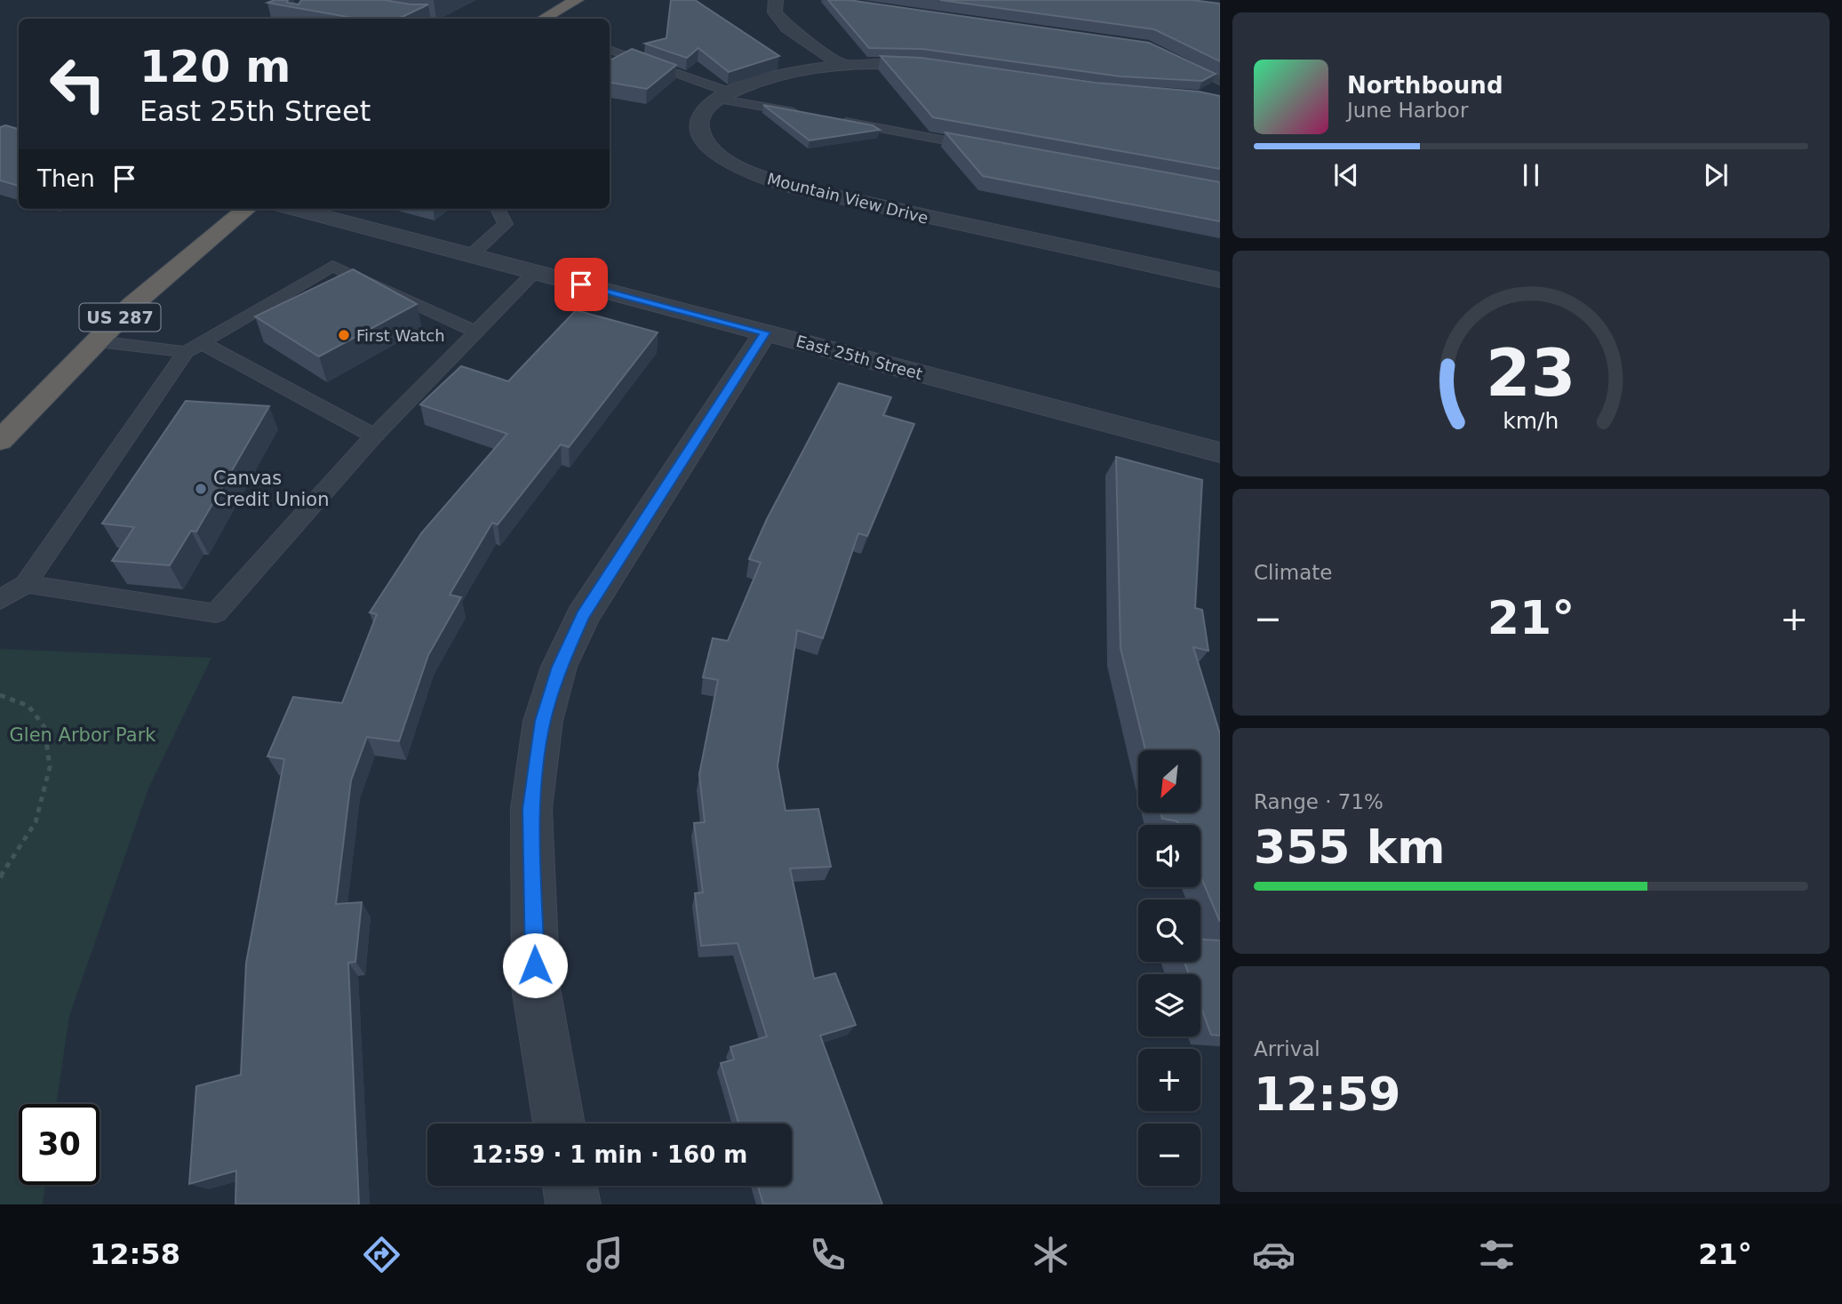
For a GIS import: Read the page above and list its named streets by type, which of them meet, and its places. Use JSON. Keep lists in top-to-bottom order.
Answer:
{
  "streets": {
    "highway": ["US 287"],
    "street": ["Mountain View Drive", "East 25th Street"]
  },
  "parks": ["Glen Arbor Park"],
  "places": ["First Watch", "Canvas Credit Union"],
  "north": "bottom left",
  "page": {
    "turn": ["120 m", "East 25th Street"],
    "song": ["Northbound", "June Harbor"],
    "then": "Then",
    "tile": [
      "Climate",
      ["Range · 71%", "355 km"],
      ["Arrival", "12:59"]
    ],
    "heat": ["−", "21°", "+"],
    "map_buttons": ["+", "−"],
    "limit": "30",
    "trip": "12:59 · 1 min · 160 m",
    "tabs": ["12:58", "21°"],
    "gauge": ["23", "km/h"]
  }
}
